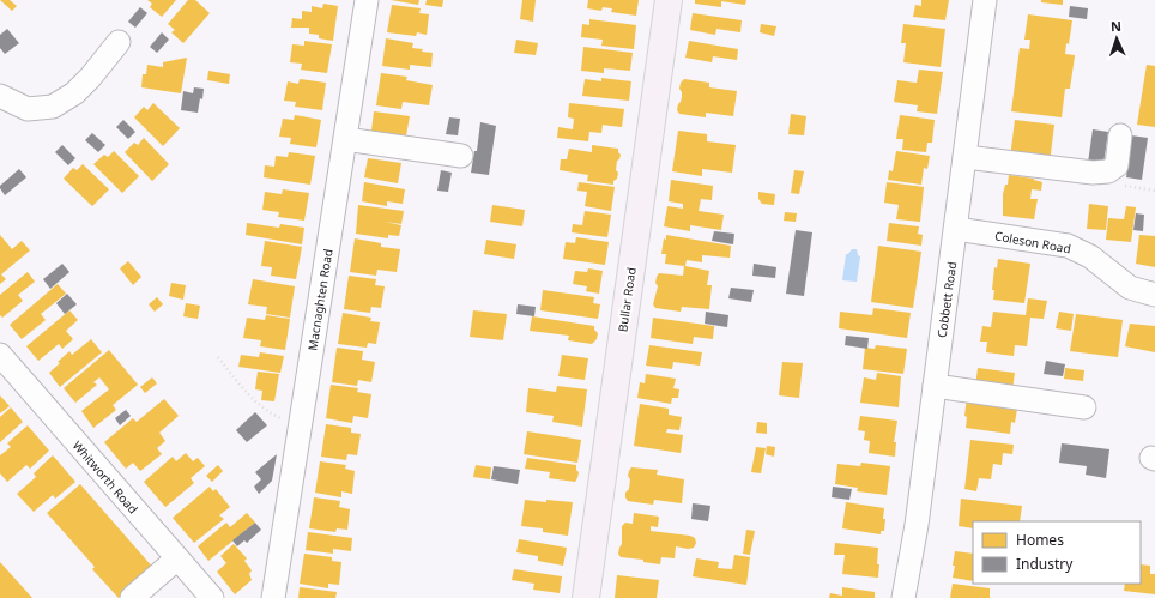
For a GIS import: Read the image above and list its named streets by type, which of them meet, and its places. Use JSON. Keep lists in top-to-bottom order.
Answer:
{
  "streets": {
    "main road": ["Bullar Road"],
    "street": [
      "Coleson Road",
      "Macnaghten Road",
      "Cobbett Road",
      "Whitworth Road"
    ]
  },
  "crossings": [
    ["Coleson Road", "Cobbett Road"]
  ],
  "legend": ["Homes", "Industry"],
  "north": "top"
}
